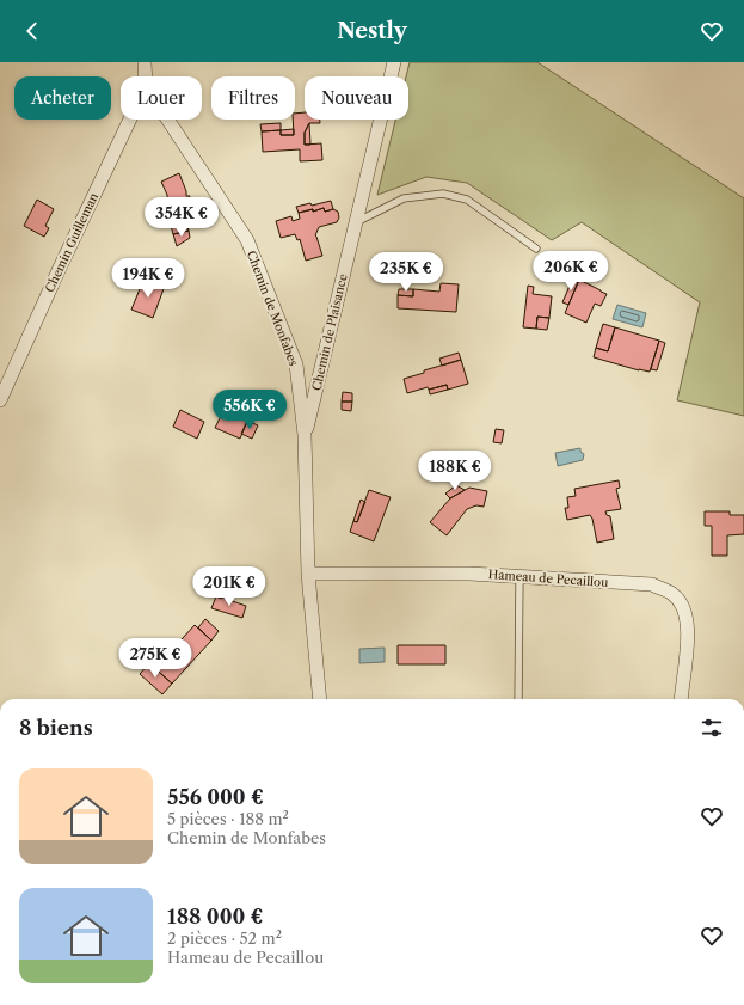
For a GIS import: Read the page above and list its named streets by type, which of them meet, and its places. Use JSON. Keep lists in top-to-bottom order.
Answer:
{
  "streets": {
    "street": [
      "Chemin Guilleman",
      "Chemin de Monfabes",
      "Chemin de Plaisance",
      "Hameau de Pecaillou"
    ]
  },
  "crossings": [
    ["Chemin de Monfabes", "Chemin de Plaisance"],
    ["Chemin de Monfabes", "Hameau de Pecaillou"]
  ],
  "page": {
    "header": "Nestly",
    "chip": [
      "Acheter",
      "Louer",
      "Filtres",
      "Nouveau"
    ],
    "price": [
      "354K €",
      "206K €",
      "235K €",
      "194K €",
      "556K €",
      "188K €",
      "201K €",
      "275K €"
    ],
    "heading": "8 biens",
    "list": [
      {
        "name": "556 000 €",
        "note": "5 pièces · 188 m² · Chemin de Monfabes"
      },
      {
        "name": "188 000 €",
        "note": "2 pièces · 52 m² · Hameau de Pecaillou"
      }
    ]
  }
}
